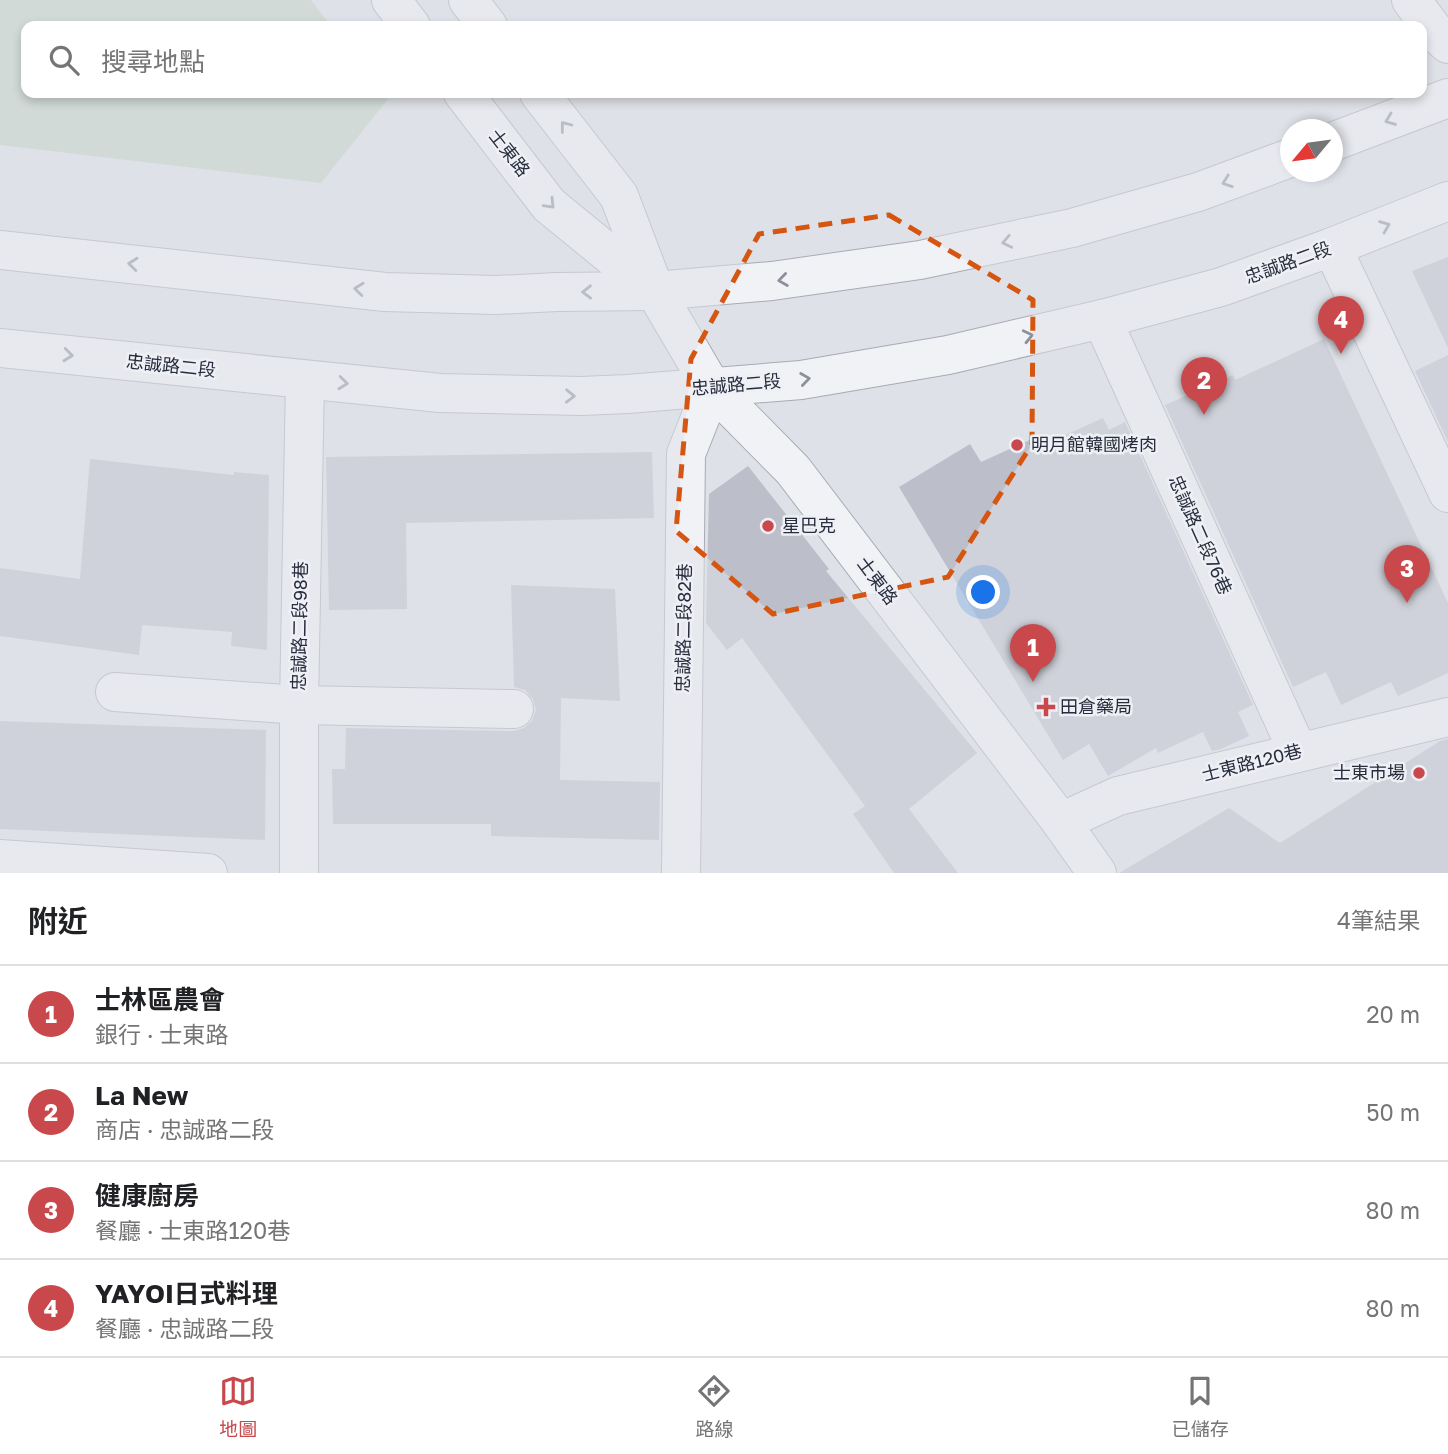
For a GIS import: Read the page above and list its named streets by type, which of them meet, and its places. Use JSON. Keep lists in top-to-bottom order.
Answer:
{
  "streets": {
    "street": [
      "士東路",
      "忠誠路二段",
      "忠誠路二段76巷",
      "忠誠路二段98巷",
      "忠誠路二段82巷",
      "士東路120巷"
    ]
  },
  "crossings": [
    ["士東路", "忠誠路二段"],
    ["士東路", "忠誠路二段82巷"],
    ["士東路", "士東路120巷"],
    ["忠誠路二段", "忠誠路二段76巷"],
    ["忠誠路二段", "忠誠路二段98巷"],
    ["忠誠路二段", "忠誠路二段82巷"],
    ["忠誠路二段76巷", "士東路120巷"]
  ],
  "places": {
    "other": ["明月館韓國烤肉", "星巴克", "士東市場"],
    "health": ["田倉藥局"]
  },
  "north": "bottom left",
  "page": {
    "search": "搜尋地點",
    "pins": [
      "4",
      "2",
      "3",
      "1"
    ],
    "heading": ["附近", "4筆結果"],
    "list": [
      {
        "mark": "1",
        "name": "士林區農會",
        "note": "銀行 · 士東路",
        "value": "20 m"
      },
      {
        "mark": "2",
        "name": "La New",
        "note": "商店 · 忠誠路二段",
        "value": "50 m"
      },
      {
        "mark": "3",
        "name": "健康廚房",
        "note": "餐廳 · 士東路120巷",
        "value": "80 m"
      },
      {
        "mark": "4",
        "name": "YAYOI日式料理",
        "note": "餐廳 · 忠誠路二段",
        "value": "80 m"
      }
    ],
    "nav": ["地圖", "路線", "已儲存"]
  }
}
